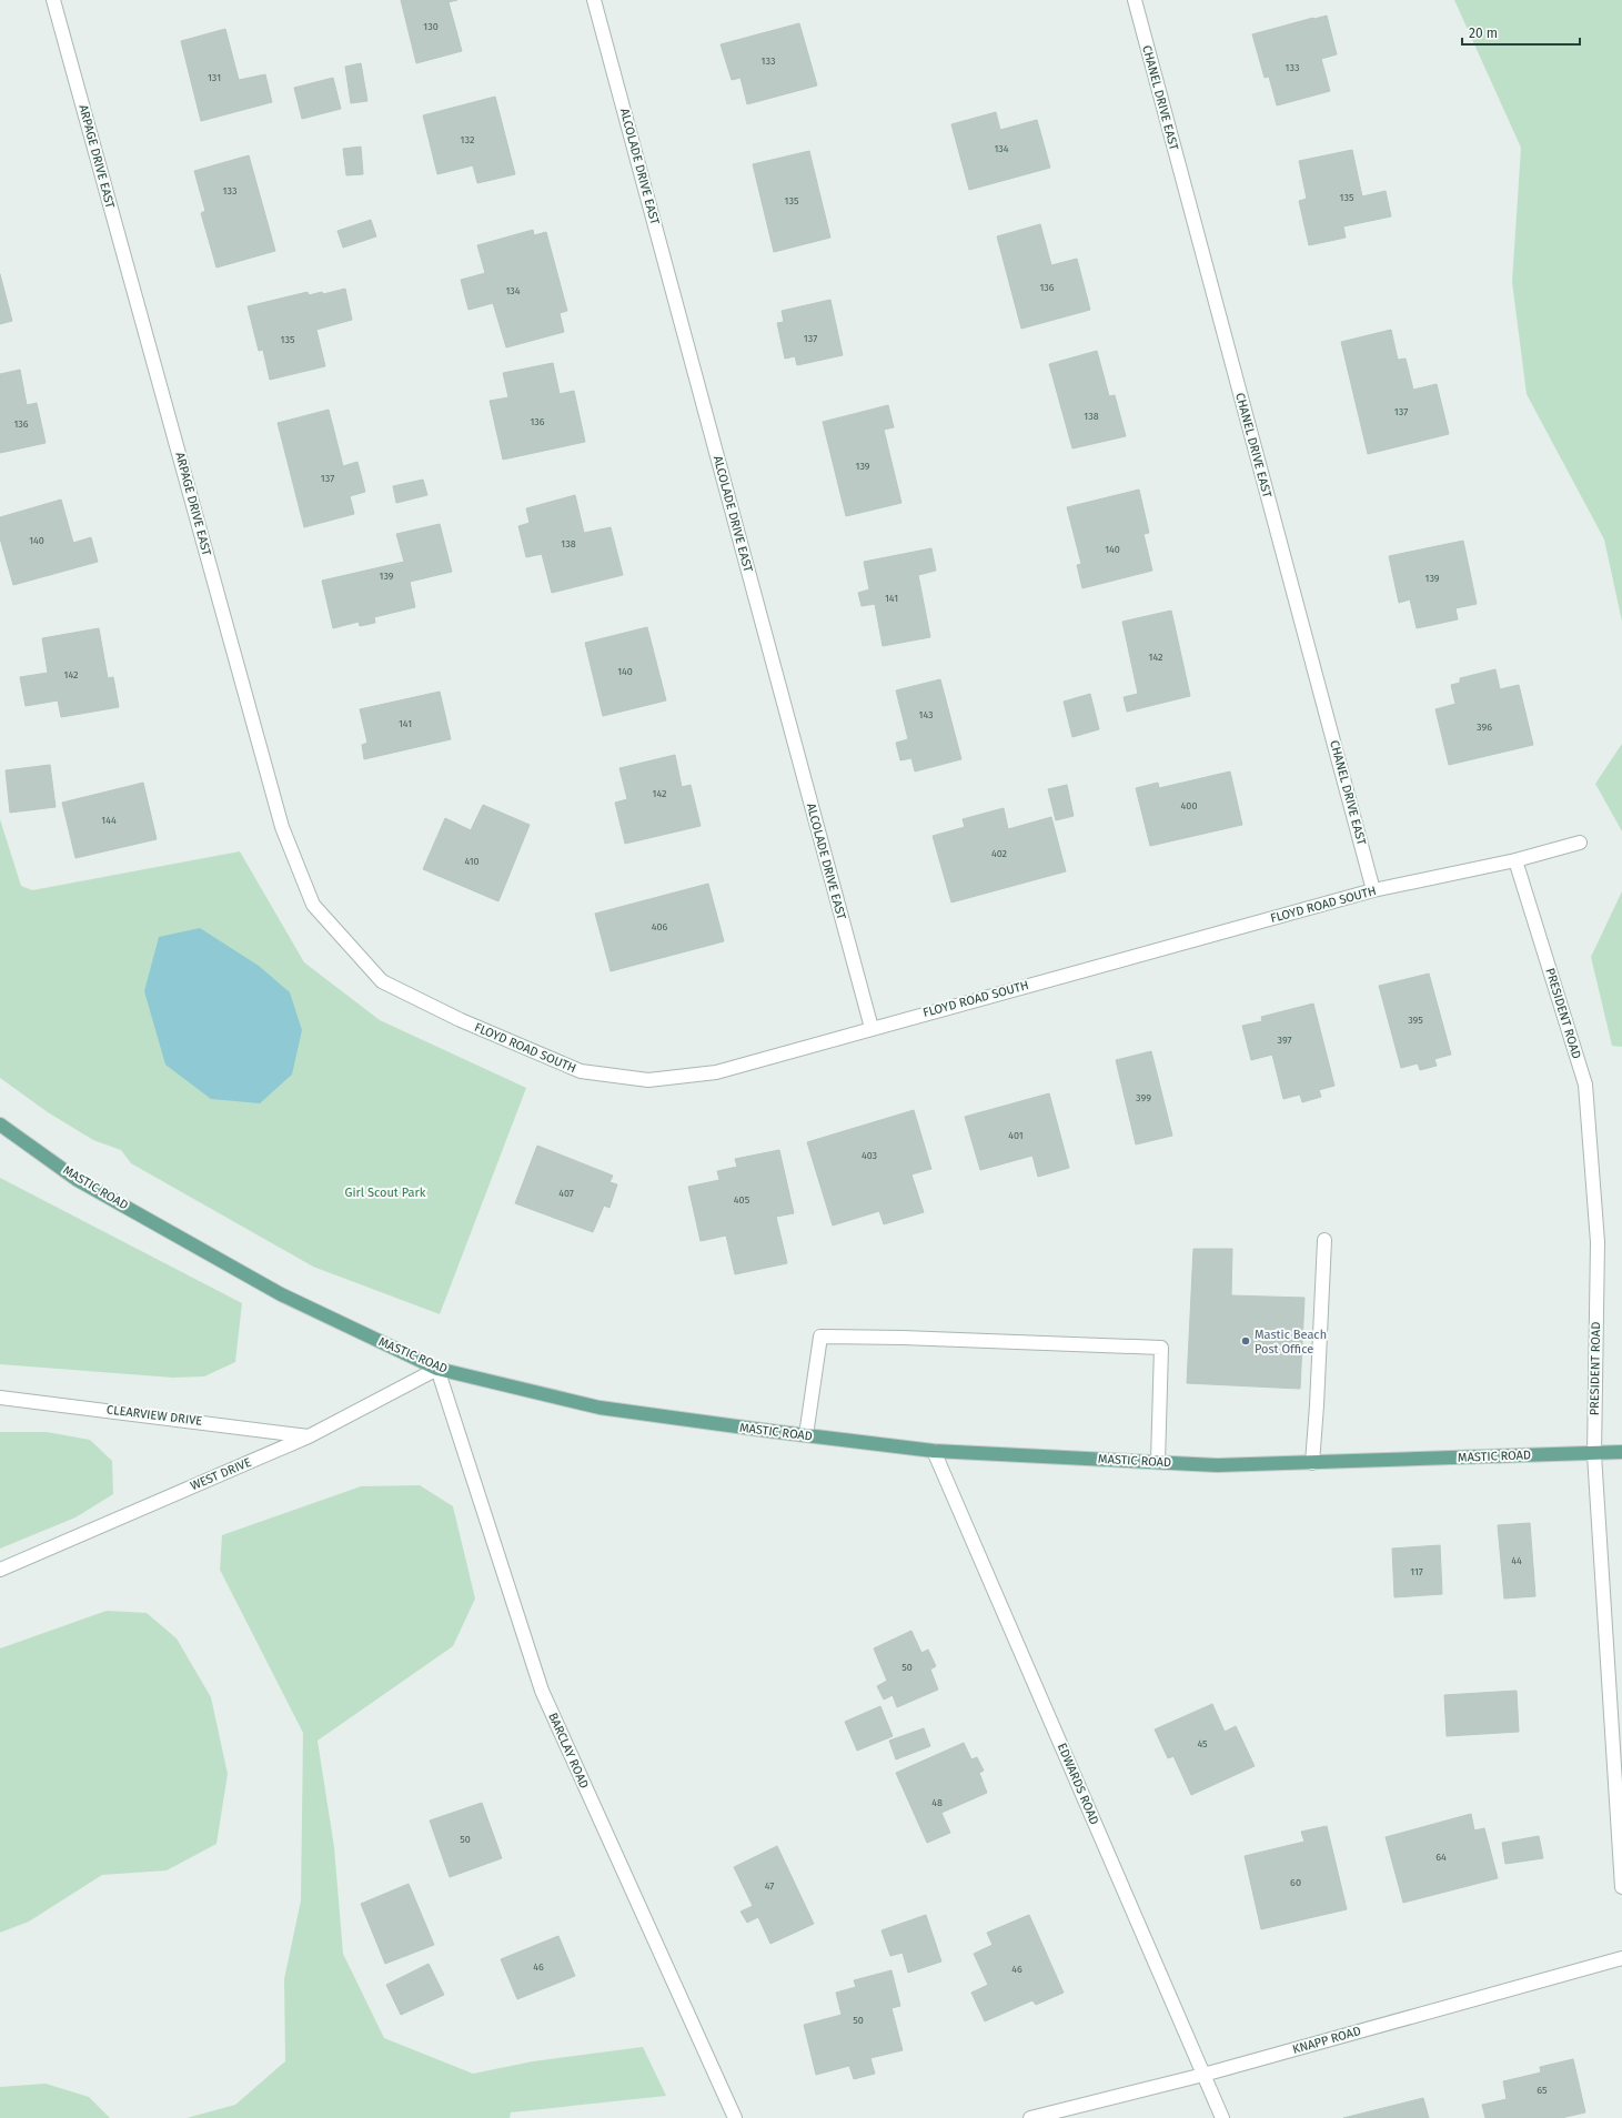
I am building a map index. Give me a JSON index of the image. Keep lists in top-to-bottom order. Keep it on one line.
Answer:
{"streets":{"main road":["MASTIC ROAD"],"street":["CHANEL DRIVE EAST","ARPAGE DRIVE EAST","ALCOLADE DRIVE EAST","FLOYD ROAD SOUTH","PRESIDENT ROAD","CLEARVIEW DRIVE","WEST DRIVE","BARCLAY ROAD","EDWARDS ROAD","KNAPP ROAD"]},"crossings":[["CHANEL DRIVE EAST","FLOYD ROAD SOUTH"],["ARPAGE DRIVE EAST","FLOYD ROAD SOUTH"],["ALCOLADE DRIVE EAST","FLOYD ROAD SOUTH"],["FLOYD ROAD SOUTH","PRESIDENT ROAD"],["PRESIDENT ROAD","MASTIC ROAD"],["MASTIC ROAD","WEST DRIVE"],["MASTIC ROAD","BARCLAY ROAD"],["MASTIC ROAD","EDWARDS ROAD"],["CLEARVIEW DRIVE","WEST DRIVE"],["WEST DRIVE","BARCLAY ROAD"],["EDWARDS ROAD","KNAPP ROAD"]],"parks":["Girl Scout Park"],"places":["Mastic Beach Post Office"],"house_numbers":["130","133","133","131","132","134","133","135","135","136","134","137","135","137","138","136","136","139","137","140","138","140","139","139","141","142","140","142","143","141","396","142","400","144","402","410","406","395","397","399","401","403","407","405","44","117","50","45","48","50","64","60","47","46","46","50","65"],"scale_bar":"20 m"}
